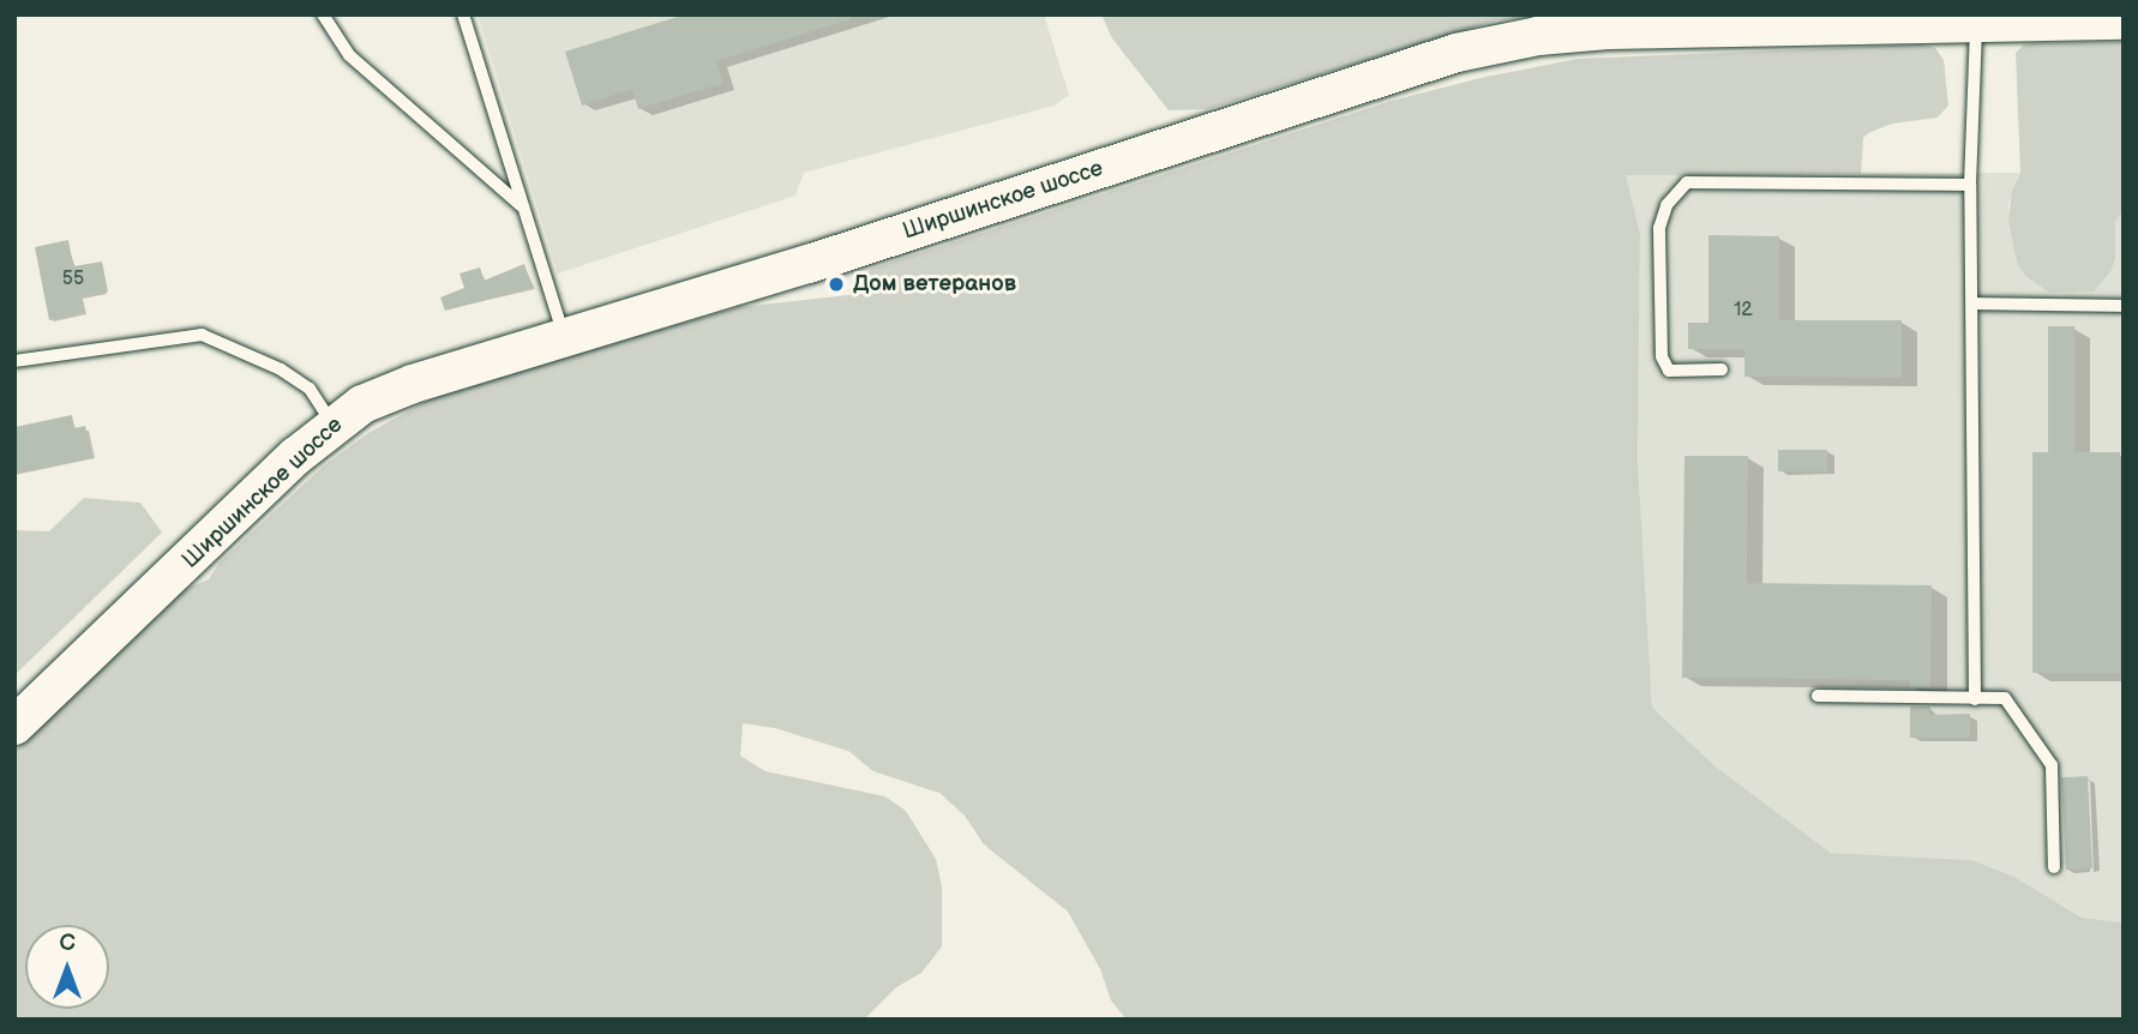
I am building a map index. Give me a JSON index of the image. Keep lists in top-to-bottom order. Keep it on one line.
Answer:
{"streets":{"main road":["Ширшинское шоссе"]},"places":["Дом ветеранов"],"house_numbers":["55","12"],"north":"top"}
